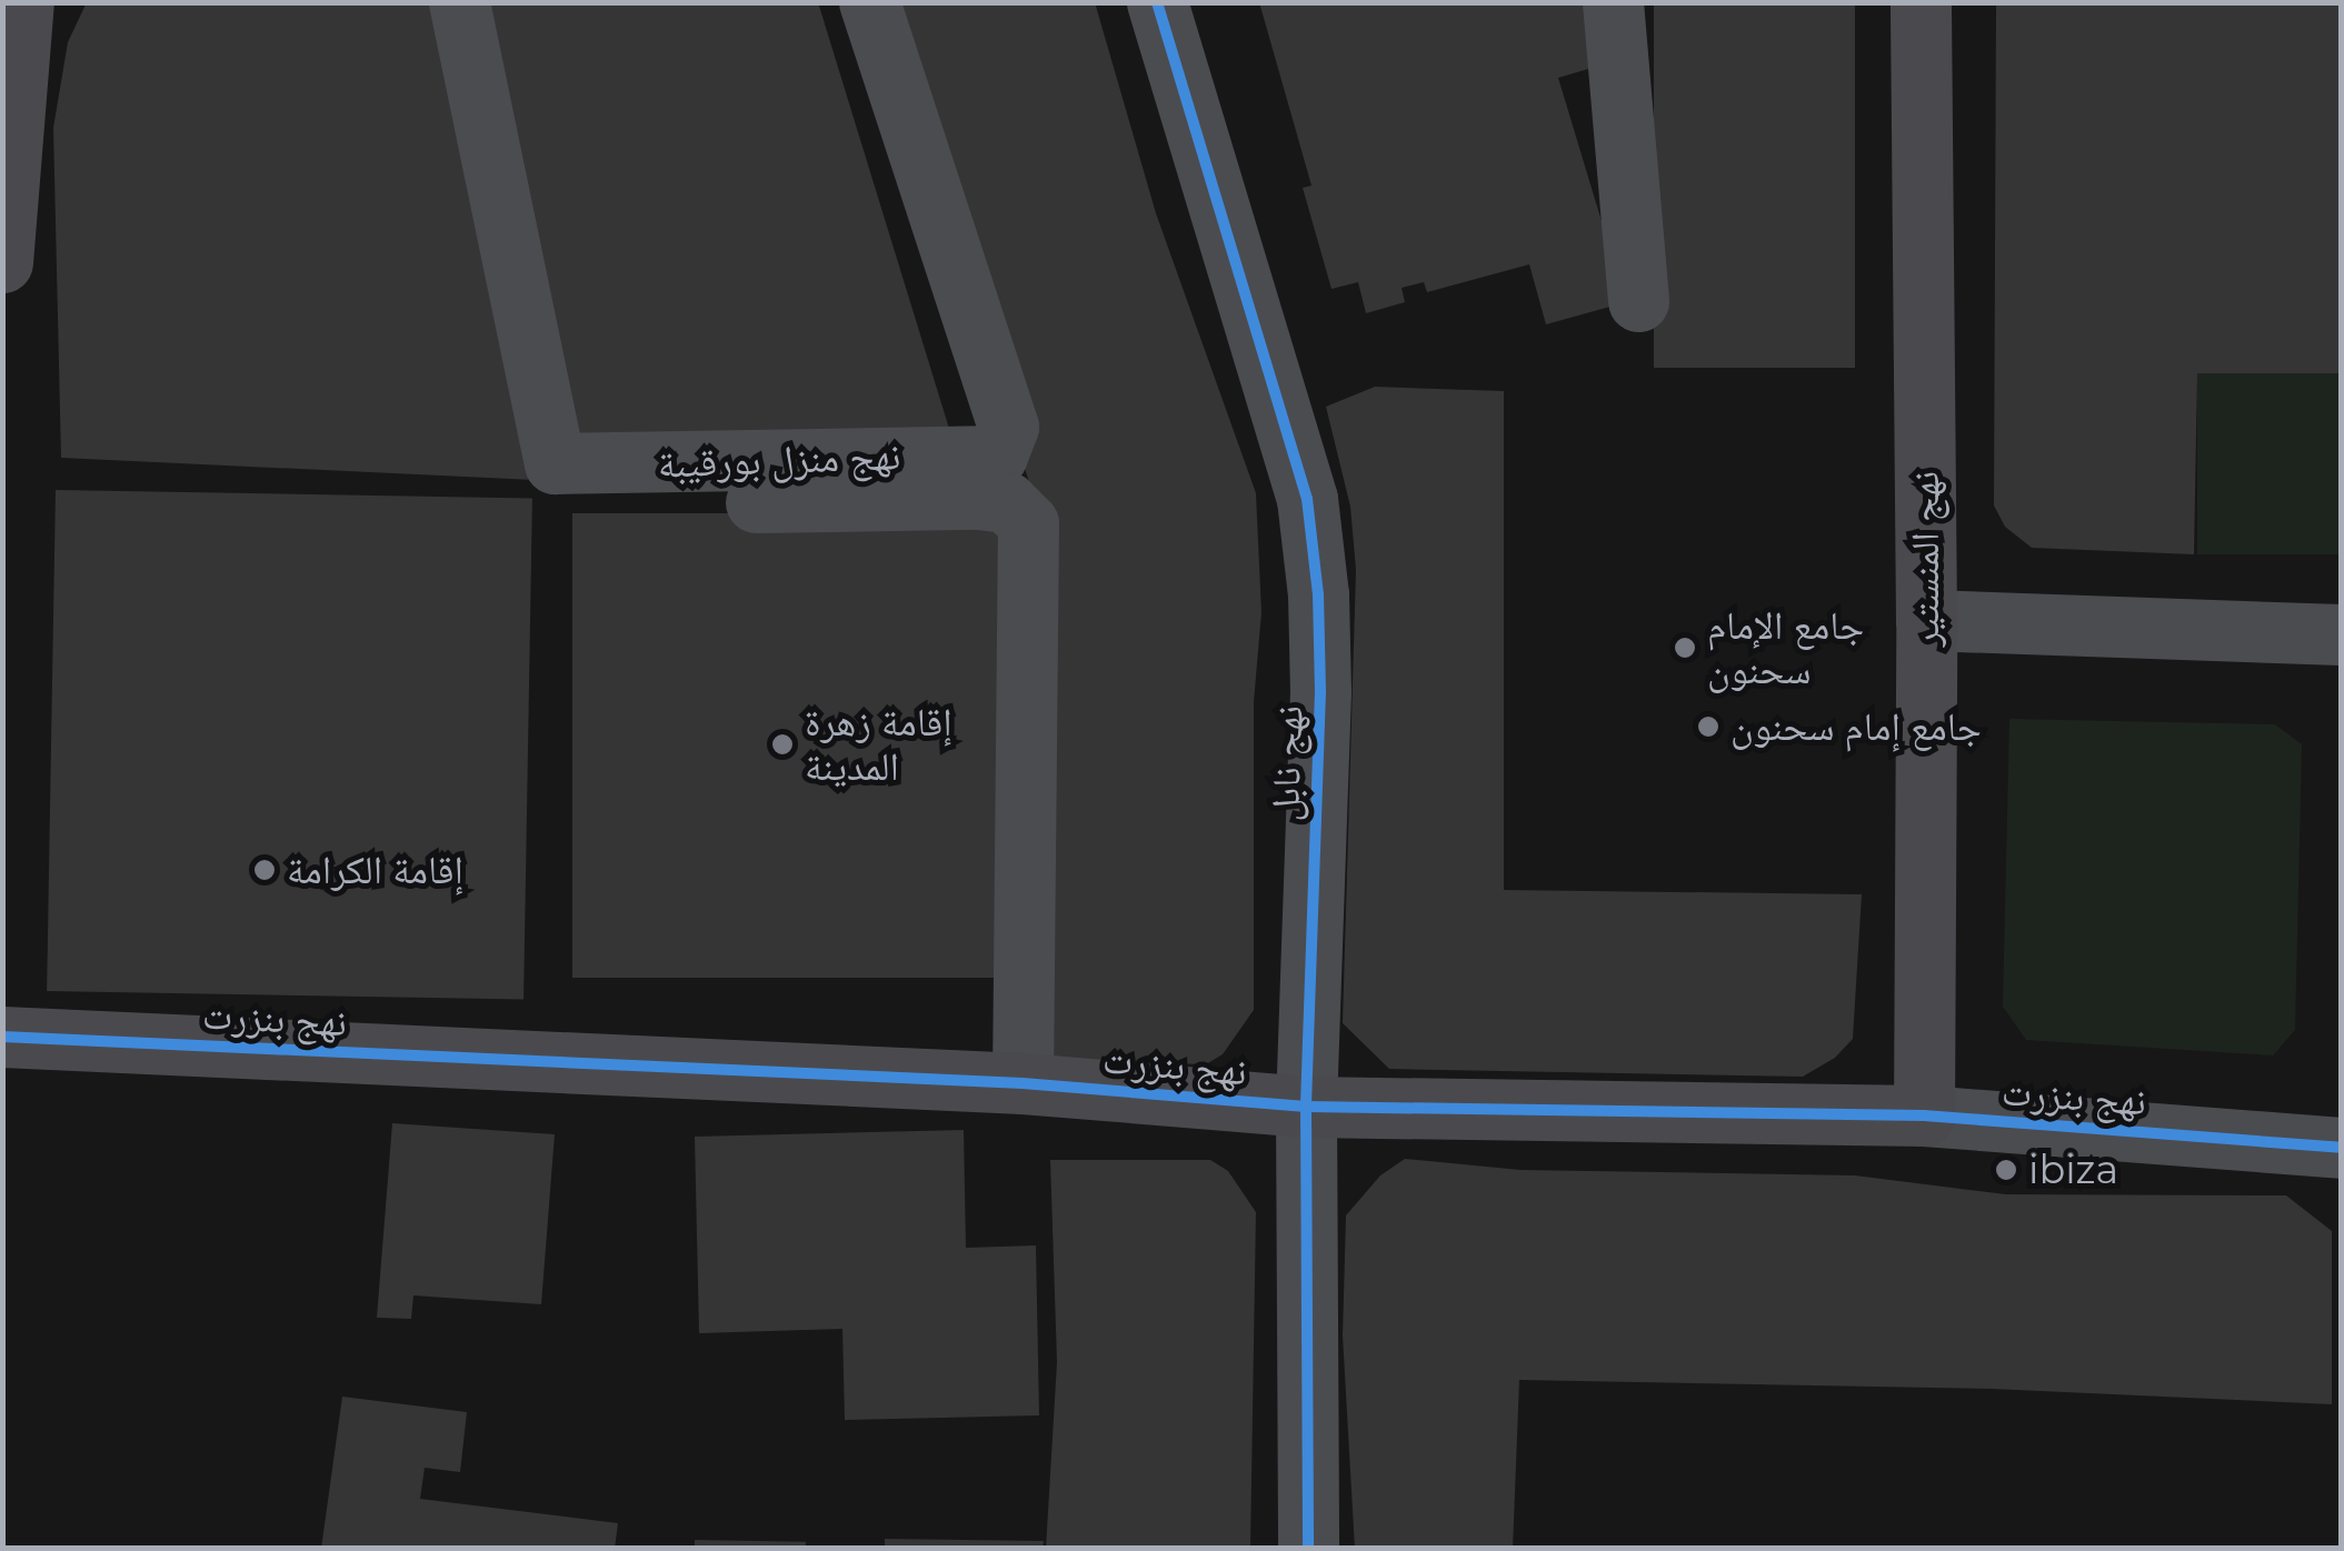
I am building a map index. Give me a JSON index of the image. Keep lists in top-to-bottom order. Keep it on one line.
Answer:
{"streets":{"street":["نهج منزل بورقيبة","نهج المنستير","نهج نابل","نهج بنزرت"]},"crossings":[["نهج المنستير","نهج بنزرت"],["نهج نابل","نهج بنزرت"]],"places":["جامع الإمام سحنون","جامع إمام سحنون","إقامة زهرة المدينة","إقامة الكرامة","ibiza"]}
